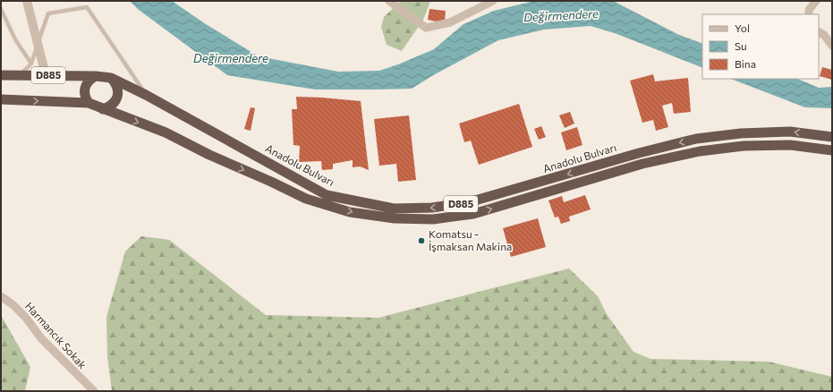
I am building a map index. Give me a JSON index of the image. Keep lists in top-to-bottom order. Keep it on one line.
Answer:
{"streets":{"highway":["D885","Anadolu Bulvarı"],"street":["Harmancık Sokak"]},"crossings":[["D885","Anadolu Bulvarı"]],"water":["Değirmendere"],"places":["Komatsu - İşmaksan Makina"],"legend":["Yol","Su","Bina"]}
